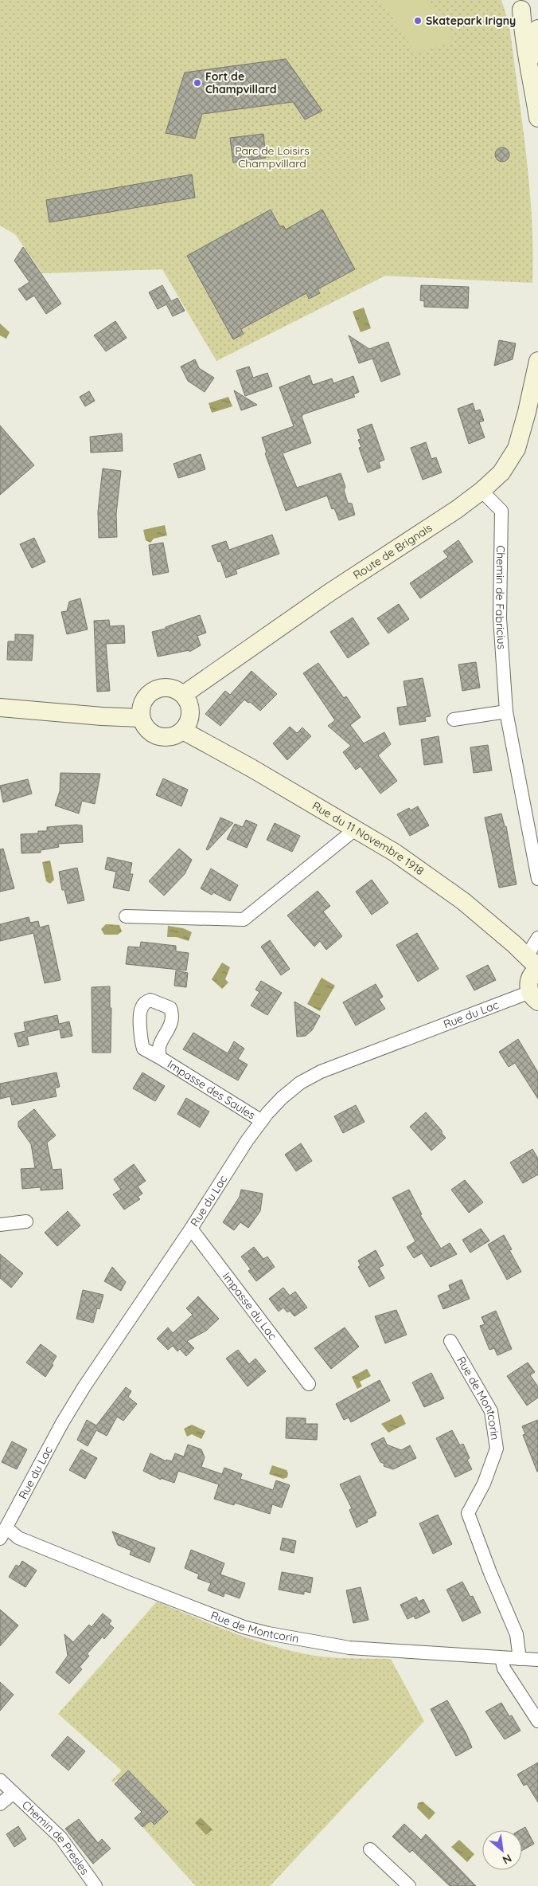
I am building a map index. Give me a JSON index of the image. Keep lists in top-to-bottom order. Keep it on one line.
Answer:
{"streets":{"street":["Route de Brignais","Chemin de Fabricius","Rue du 11 Novembre 1918","Rue du Lac","Impasse des Saules","Impasse du Lac","Rue de Montcorin","Chemin de Presles"]},"crossings":[["Route de Brignais","Chemin de Fabricius"],["Route de Brignais","Rue du 11 Novembre 1918"],["Rue du Lac","Impasse des Saules"],["Rue du Lac","Impasse du Lac"],["Rue du Lac","Rue de Montcorin"]],"parks":["Parc de Loisirs Champvillard"],"places":["Skatepark Irigny","Fort de Champvillard"],"north":"bottom right"}
